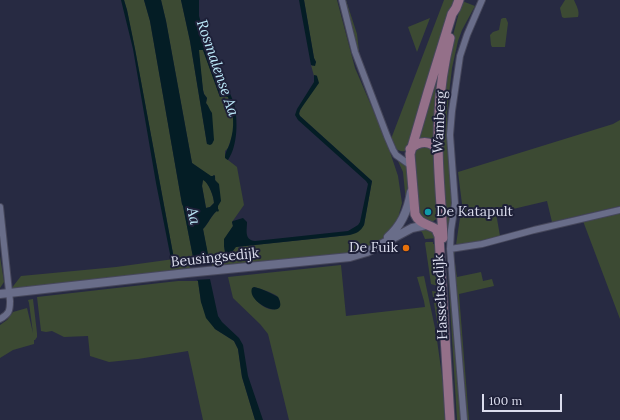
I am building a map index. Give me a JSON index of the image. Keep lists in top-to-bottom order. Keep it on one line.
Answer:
{"streets":{"main road":["Wamberg","Hasseltsedijk"],"street":["Beusingsedijk"]},"crossings":[["Wamberg","Beusingsedijk"],["Wamberg","Hasseltsedijk"]],"water":["Rosmalense Aa","Aa"],"places":["De Katapult","De Fuik"],"scale_bar":"100 m"}
